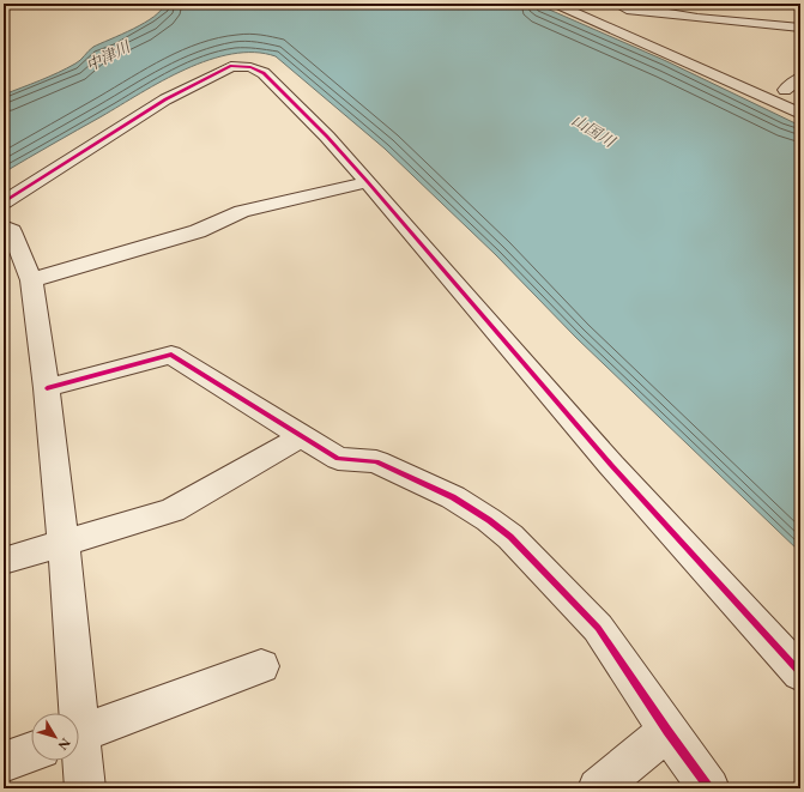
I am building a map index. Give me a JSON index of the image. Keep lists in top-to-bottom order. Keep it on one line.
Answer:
{"water":["中津川","山国川"],"north":"bottom right"}
